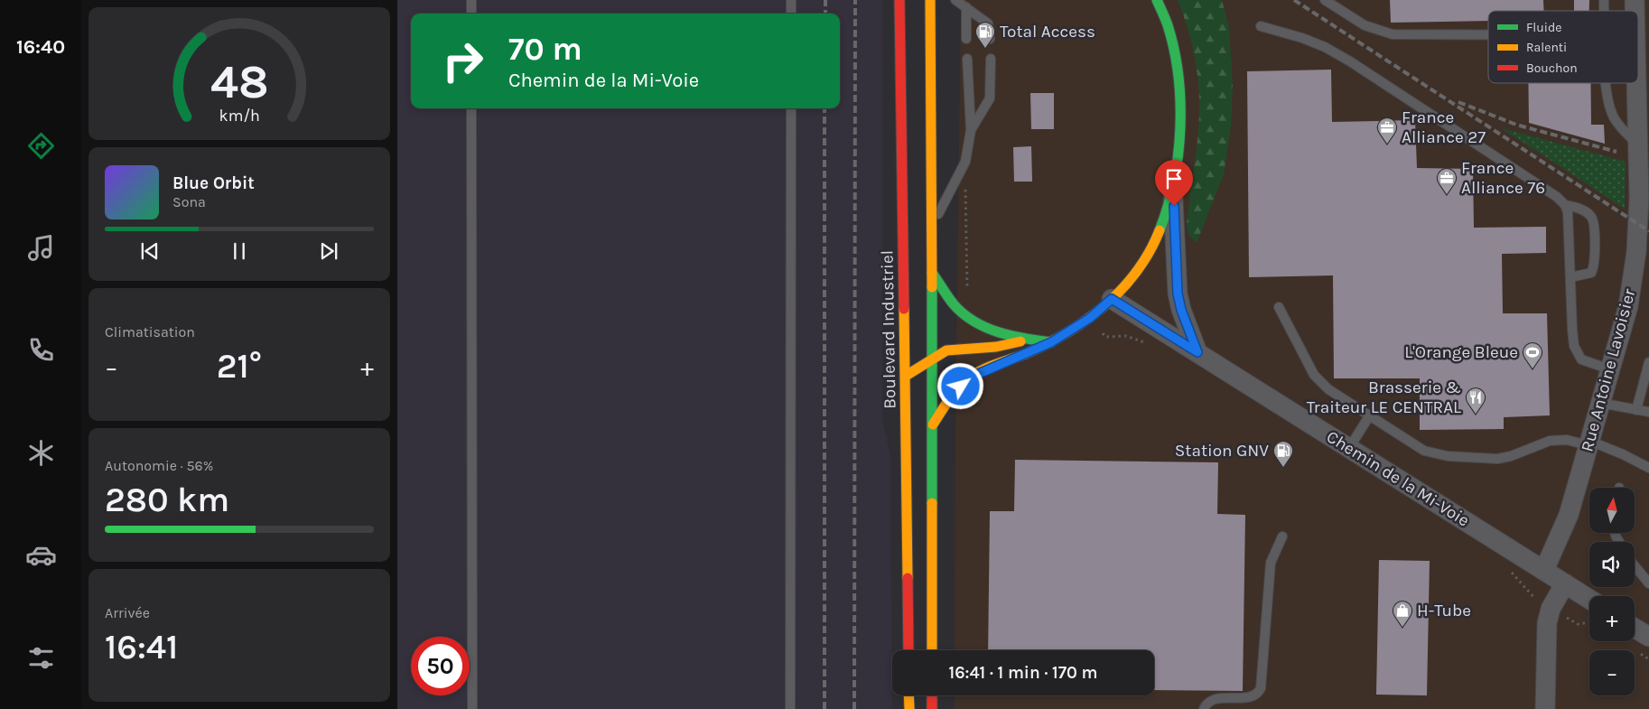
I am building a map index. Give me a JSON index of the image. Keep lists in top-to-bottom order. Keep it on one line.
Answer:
{"streets":{"main road":["Boulevard Industriel"],"street":["Rue Antoine Lavoisier","Chemin de la Mi-Voie"]},"crossings":[["Rue Antoine Lavoisier","Chemin de la Mi-Voie"]],"places":{"fuel station":["Total Access","Station GNV"],"office":["France Alliance 27","France Alliance 76"],"sports":["L'Orange Bleue"],"restaurant":["Brasserie & Traiteur LE CENTRAL"],"shop":["H-Tube"]},"legend":["Fluide","Ralenti","Bouchon"],"north":"top","page":{"tabs":"16:40","turn":["70 m","Chemin de la Mi-Voie"],"song":["Blue Orbit","Sona"],"tile":["Climatisation",["Autonomie · 56%","280 km"],["Arrivée","16:41"]],"heat":["−","21°","+"],"map_buttons":["+","−"],"limit":"50","trip":"16:41 · 1 min · 170 m","gauge":["48","km/h"]}}
